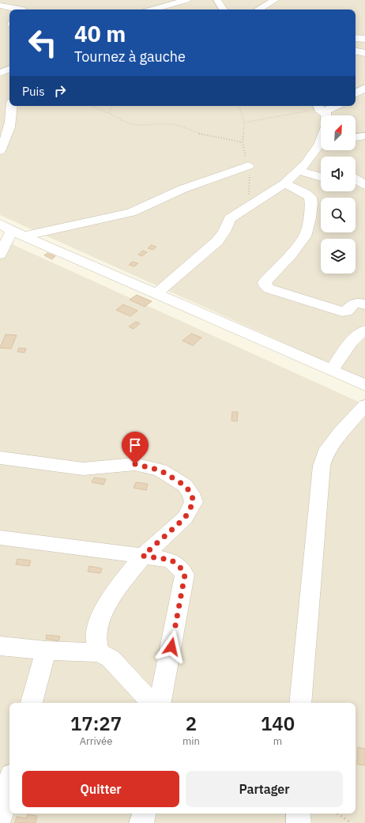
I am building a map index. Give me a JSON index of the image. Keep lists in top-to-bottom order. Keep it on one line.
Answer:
{"north":"top right","page":{"turn":["40 m","Tournez à gauche"],"then":"Puis","eta":["17:27","Arrivée","2","min","140","m"],"buttons":["Quitter","Partager"]}}
